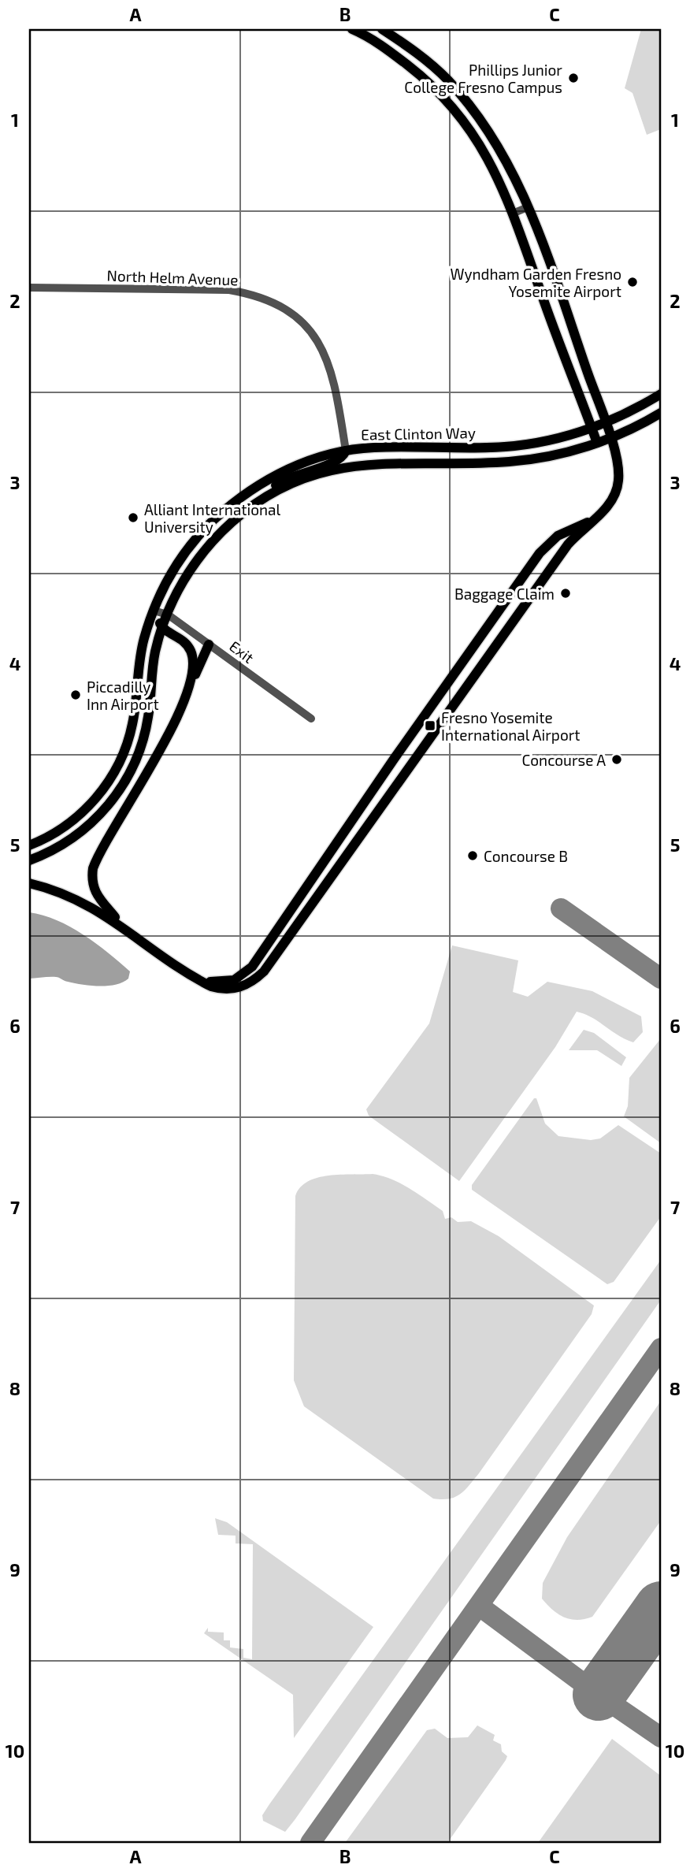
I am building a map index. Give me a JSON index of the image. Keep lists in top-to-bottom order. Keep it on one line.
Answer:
{"streets":{"main road":["East Clinton Way"],"street":["North Helm Avenue","Exit"]},"crossings":[["North Helm Avenue","East Clinton Way"],["East Clinton Way","Exit"]],"places":{"other":["Phillips Junior College Fresno Campus","Wyndham Garden Fresno Yosemite Airport","Alliant International University","Baggage Claim","Piccadilly Inn Airport","Concourse A","Concourse B"],"transit":["Fresno Yosemite International Airport"]},"grid":{"columns":["A","B","C"],"rows":["1","2","3","4","5","6","7","8","9","10"]}}
